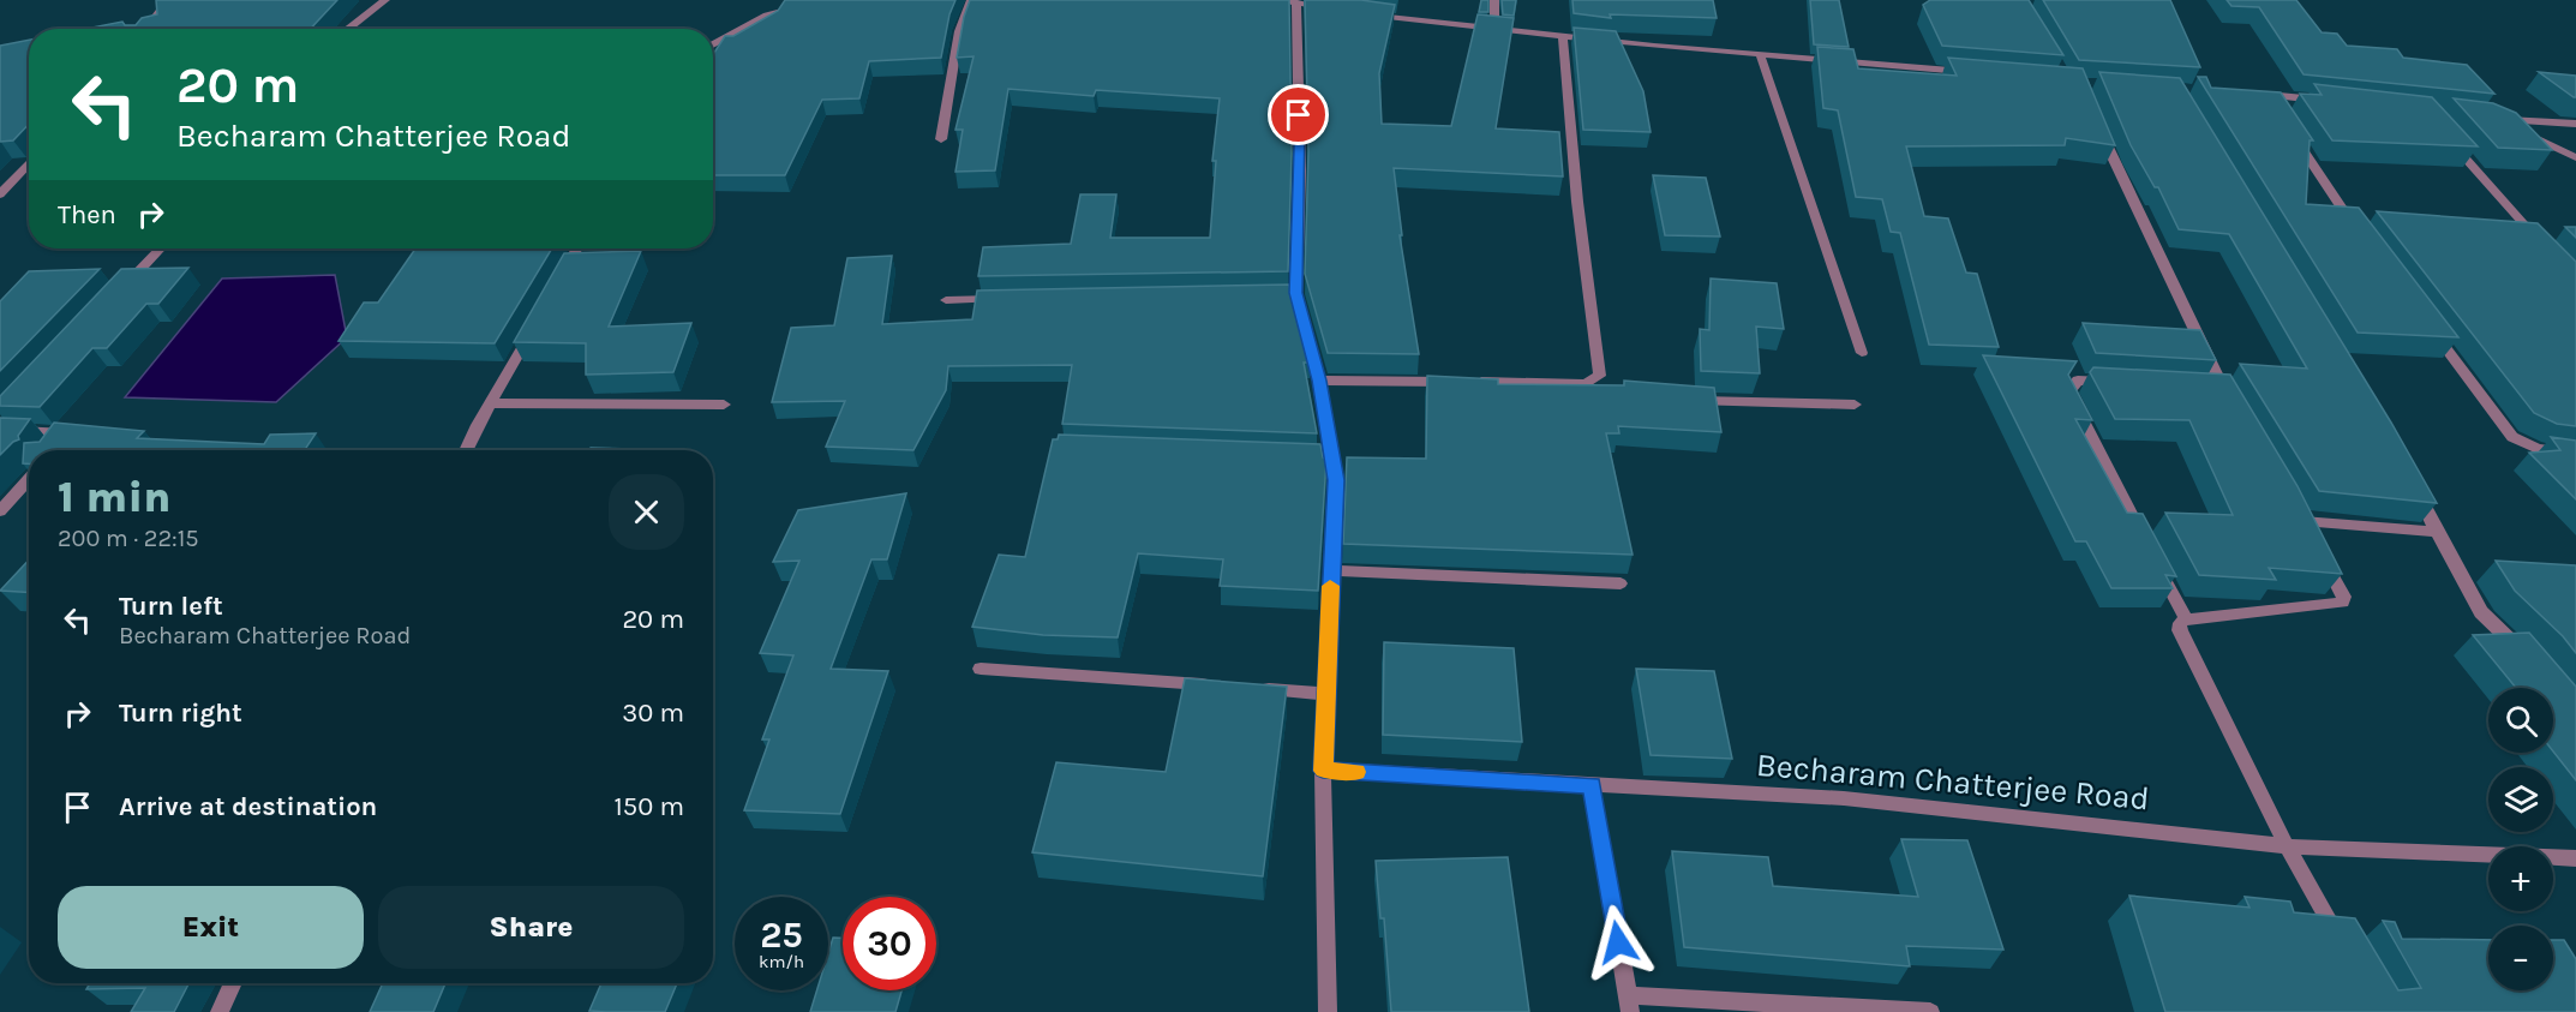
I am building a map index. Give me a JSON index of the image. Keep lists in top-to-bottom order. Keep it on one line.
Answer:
{"streets":{"street":["Becharam Chatterjee Road"]},"page":{"turn":["20 m","Becharam Chatterjee Road"],"then":"Then","heading":["1 min","200 m · 22:15"],"list":[{"name":"Turn left","note":"Becharam Chatterjee Road","value":"20 m"},{"name":"Turn right","value":"30 m"},{"name":"Arrive at destination","value":"150 m"}],"map_buttons":["+","−"],"buttons":["Exit","Share"],"speed":"25 km/h","limit":"30"}}
